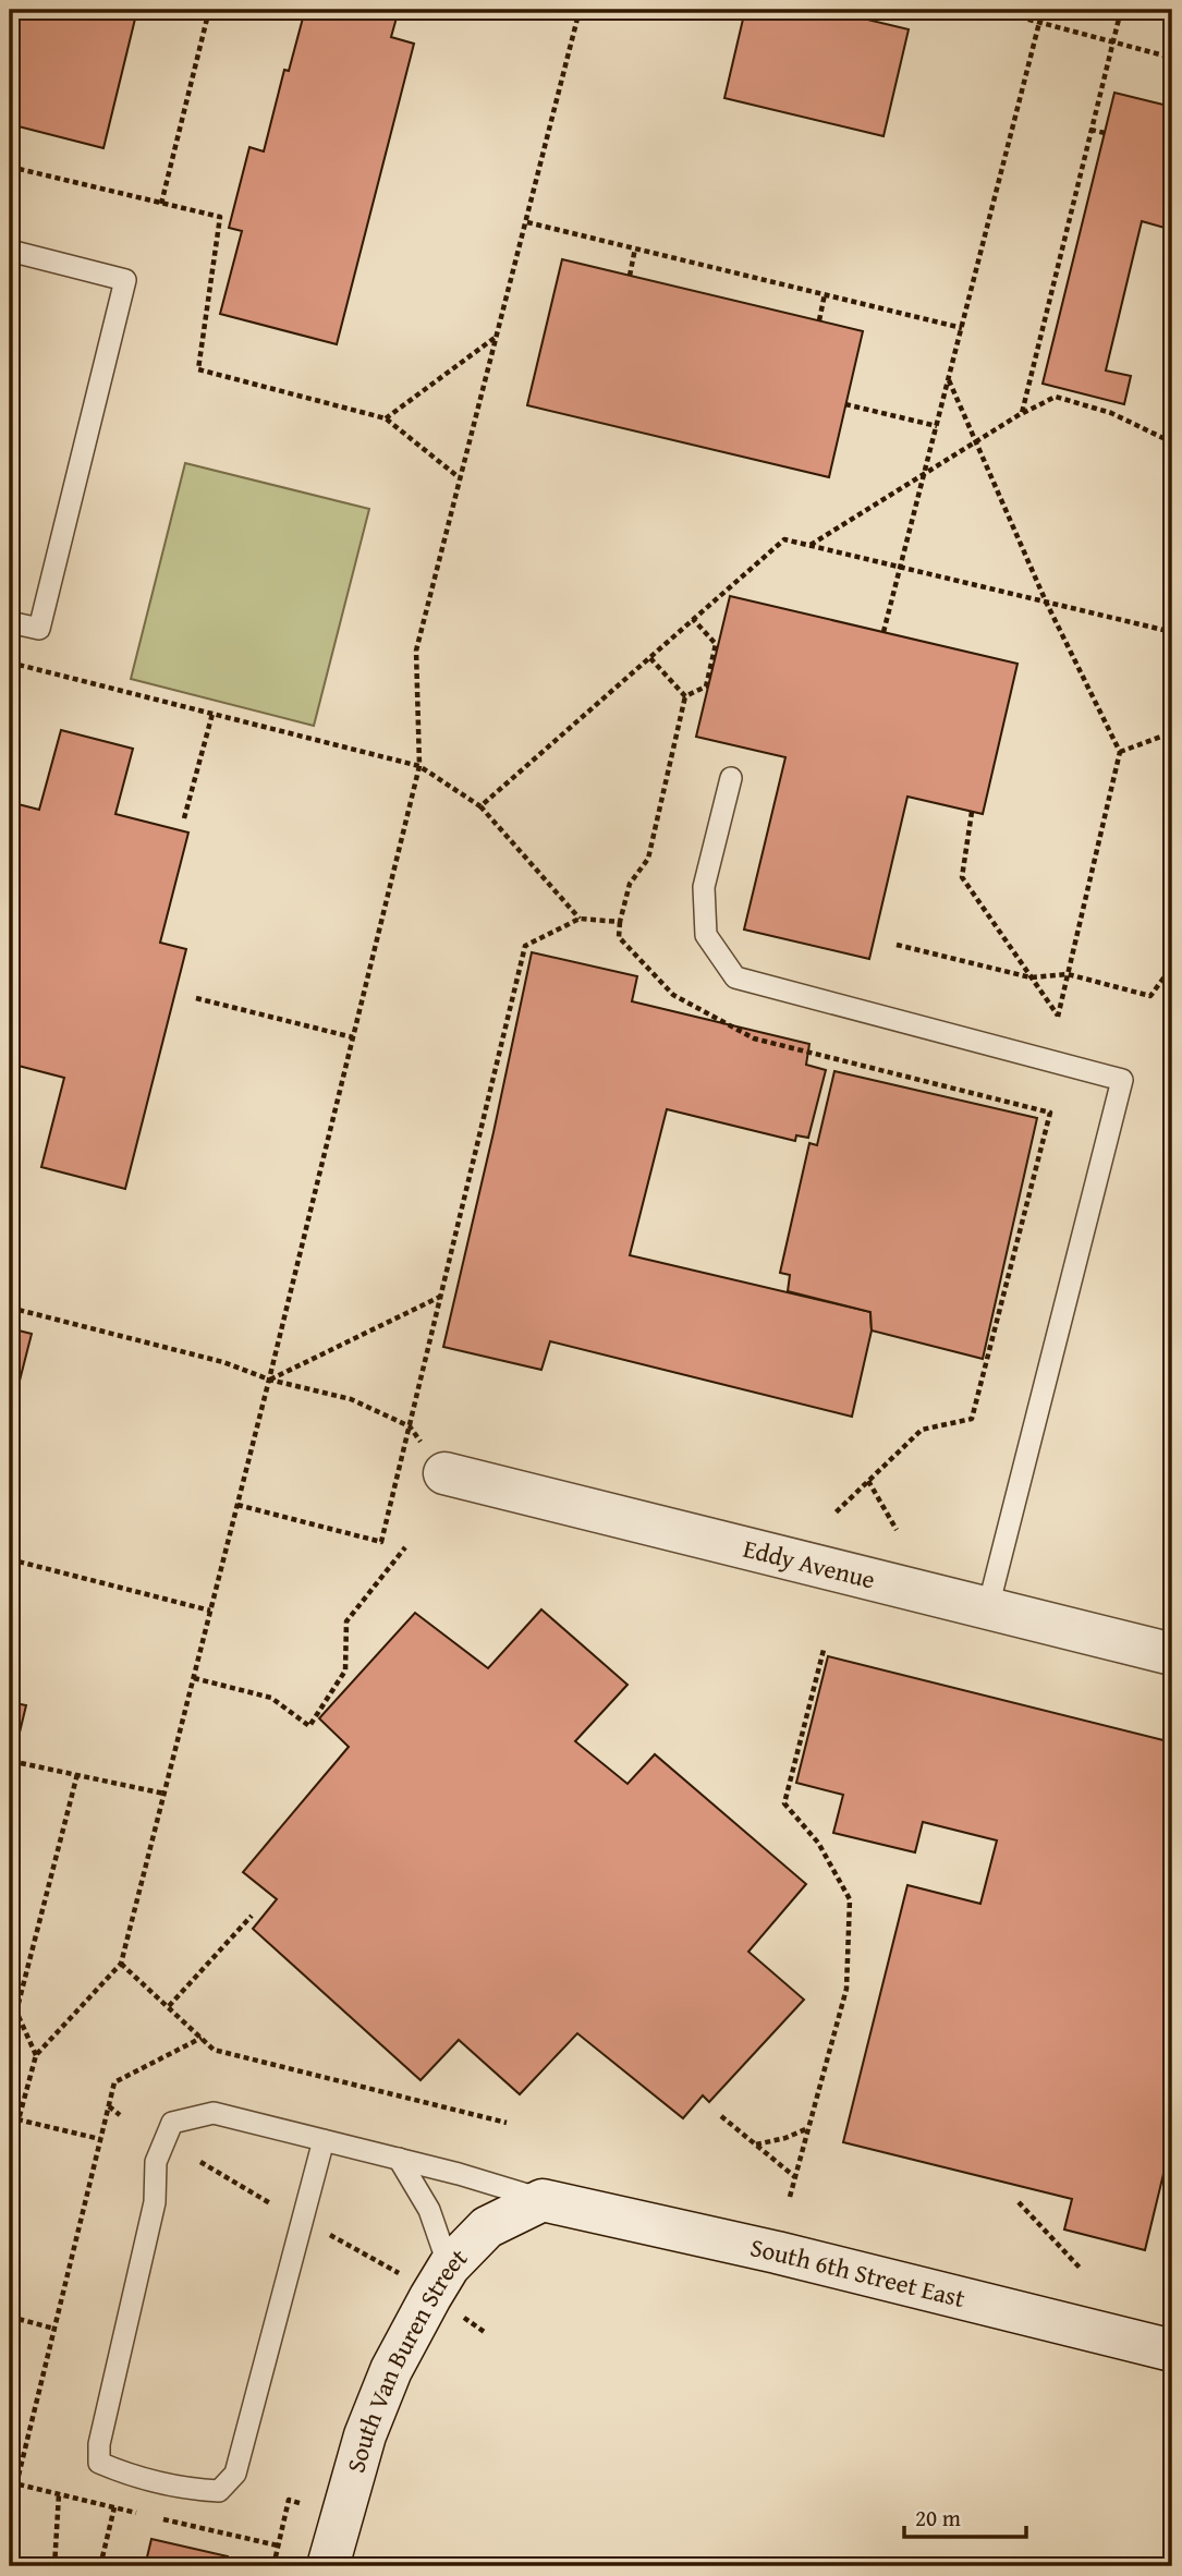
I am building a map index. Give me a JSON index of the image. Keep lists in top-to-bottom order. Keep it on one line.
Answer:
{"streets":{"street":["Eddy Avenue","South 6th Street East","South Van Buren Street"]},"crossings":[["South 6th Street East","South Van Buren Street"]],"scale_bar":"20 m"}
